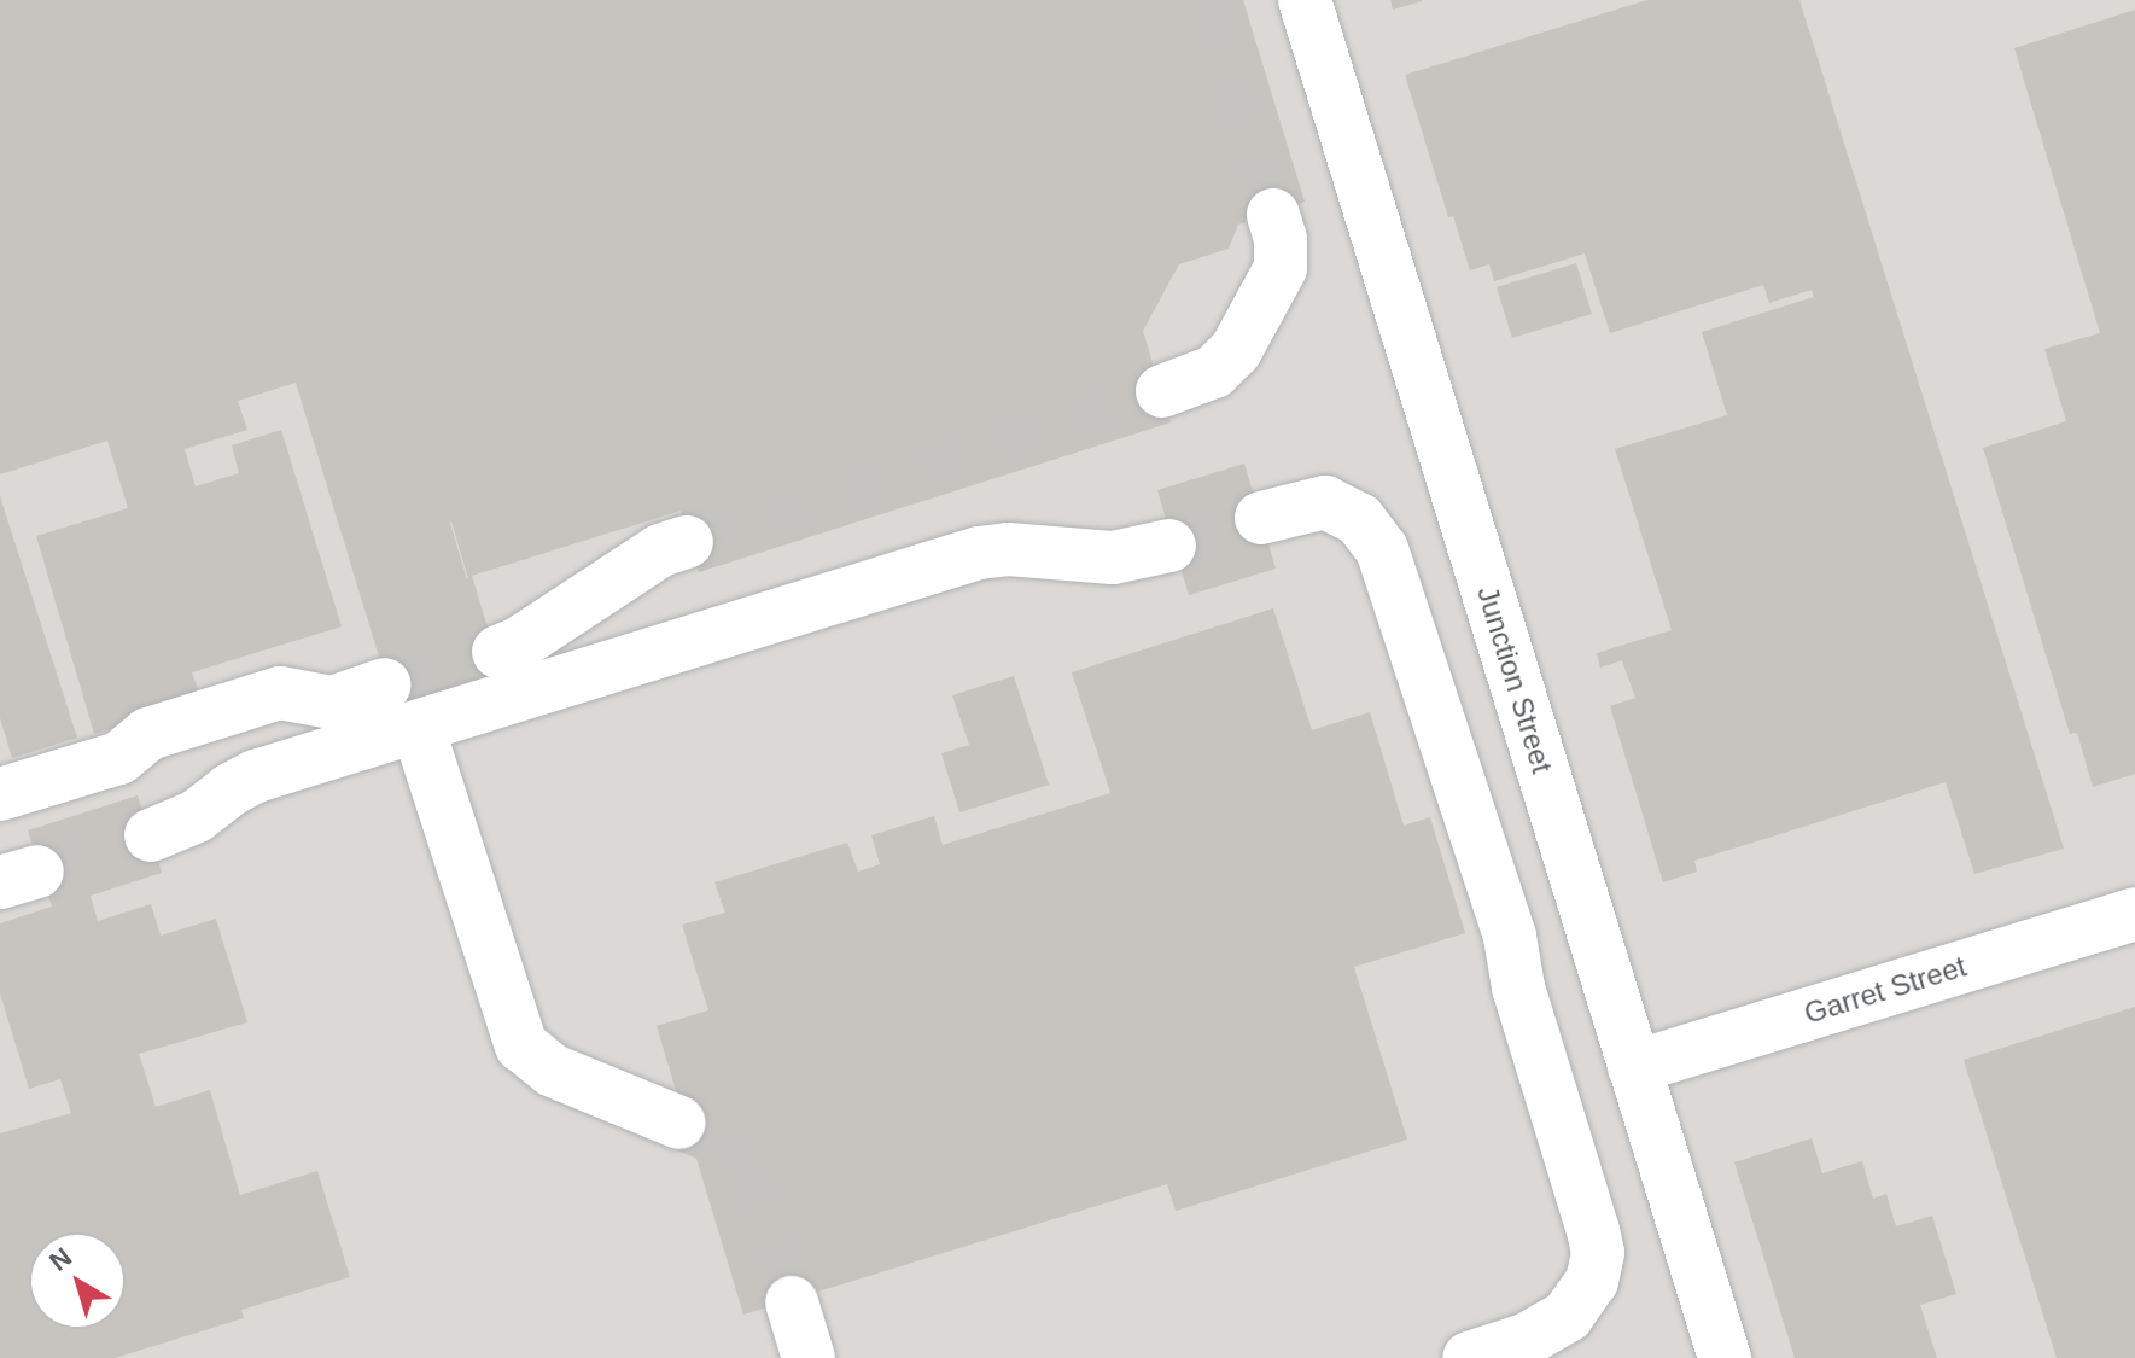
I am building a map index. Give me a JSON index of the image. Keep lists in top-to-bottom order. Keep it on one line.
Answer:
{"streets":{"street":["Junction Street","Garret Street"]},"crossings":[["Junction Street","Garret Street"]],"north":"top left"}
